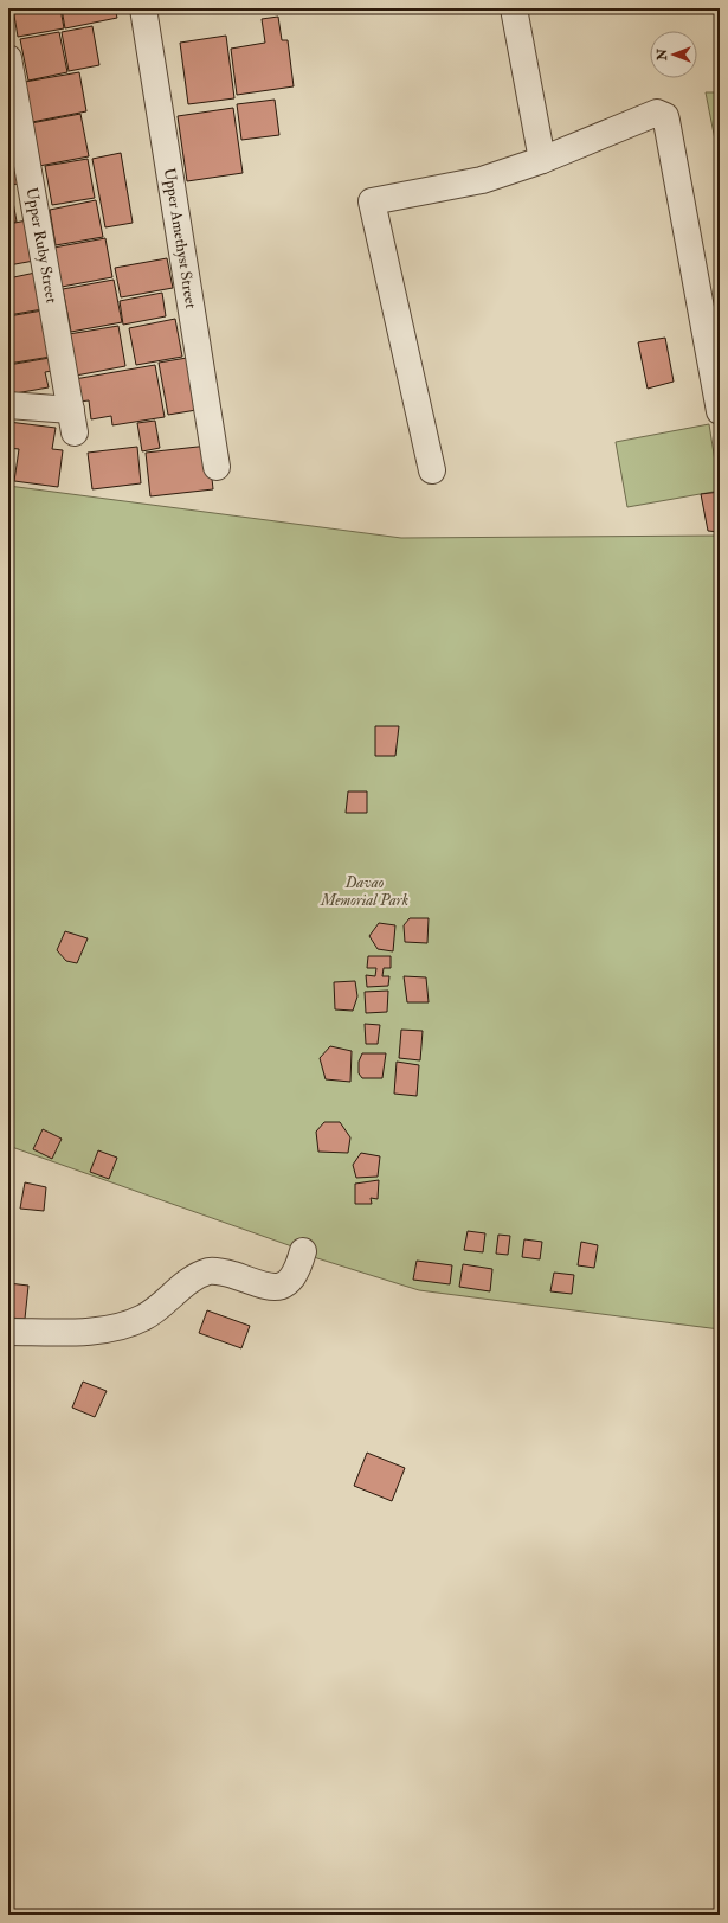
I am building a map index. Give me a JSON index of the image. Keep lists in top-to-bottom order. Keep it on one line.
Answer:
{"streets":{"street":["Upper Amethyst Street","Upper Ruby Street"]},"parks":["Davao Memorial Park"],"north":"left"}
